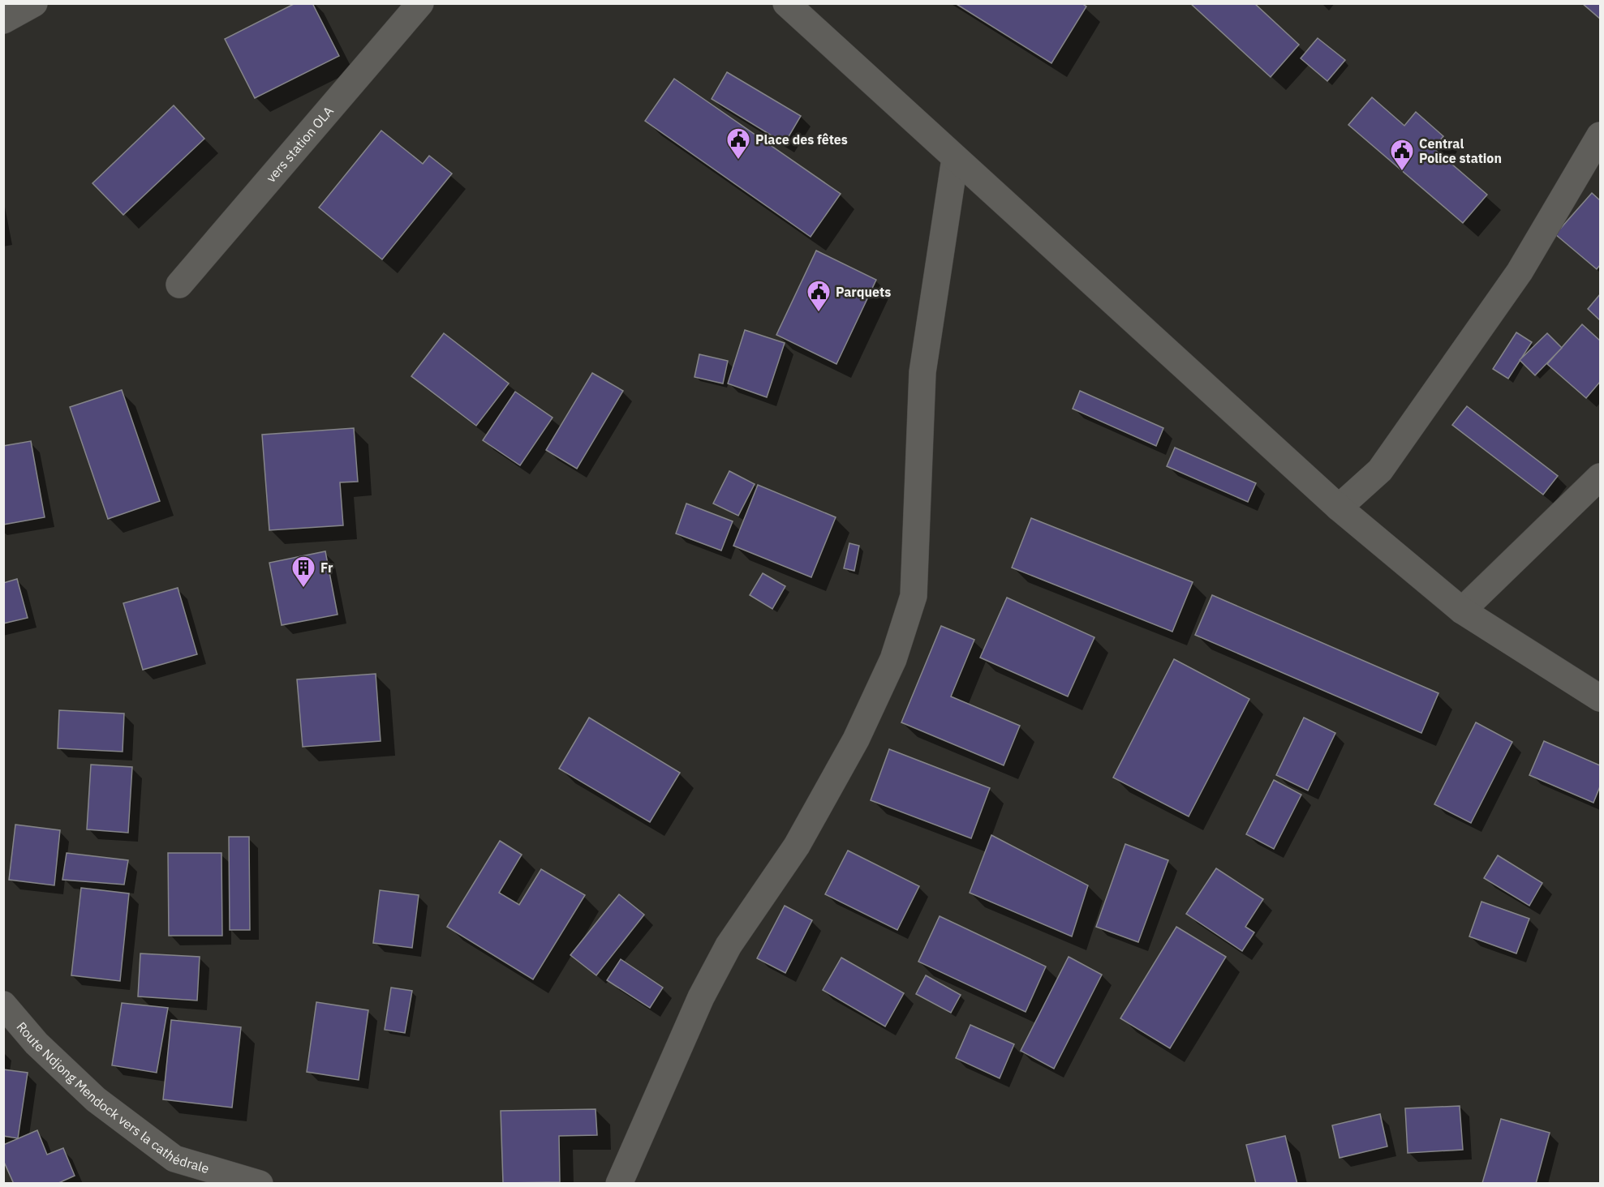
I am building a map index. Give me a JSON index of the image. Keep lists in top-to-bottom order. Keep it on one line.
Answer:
{"streets":{"street":["vers station OLA","Route Ndjong Mendock vers la cathédrale"]},"places":{"public building":["Place des fêtes","Central Police station","Parquets"],"building":["Fr"]}}
